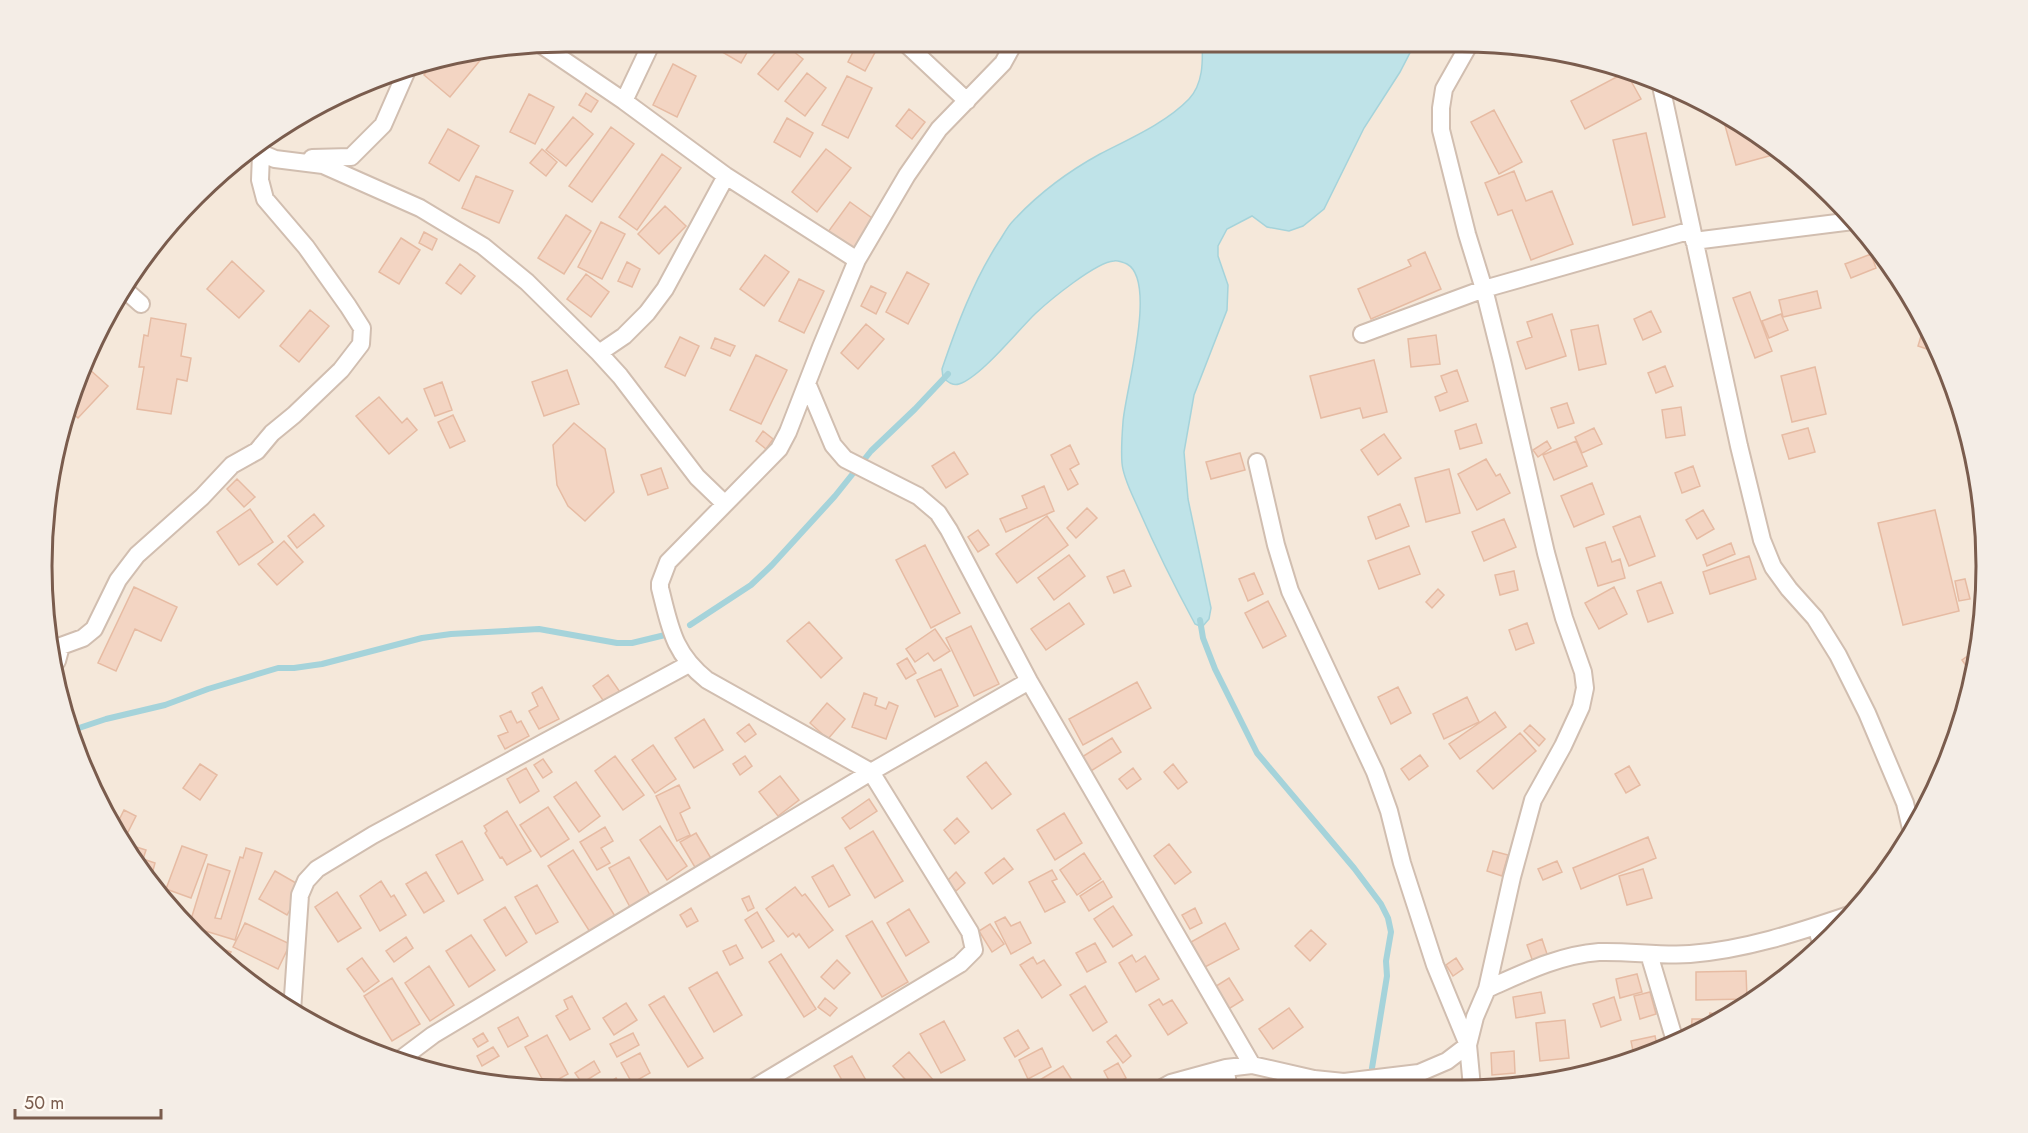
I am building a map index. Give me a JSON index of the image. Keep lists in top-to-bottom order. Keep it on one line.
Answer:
{"scale_bar":"50 m"}
